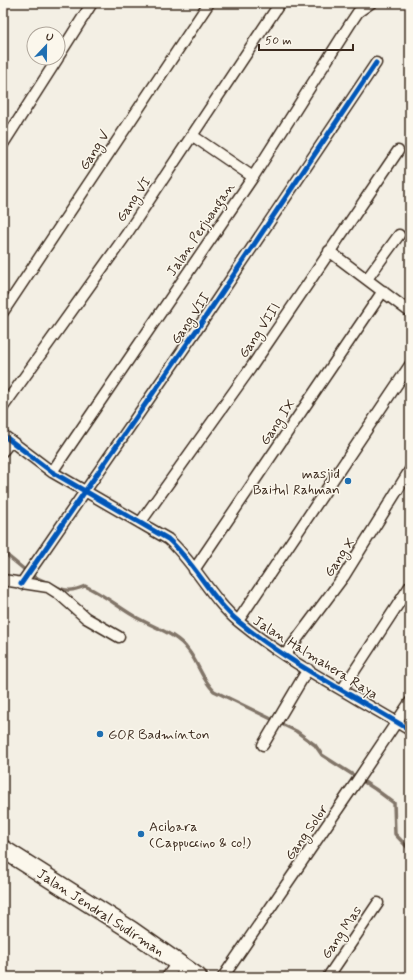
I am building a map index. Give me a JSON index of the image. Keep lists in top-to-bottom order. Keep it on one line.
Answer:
{"streets":{"highway":["Jalan Jendral Sudirman"],"street":["Gang V","Gang VI","Jalan Perjuangan","Gang VII","Gang VIII","Gang IX","Gang X","Jalan Halmahera Raya","Gang Solor","Gang Mas"]},"crossings":[["Jalan Perjuangan","Jalan Halmahera Raya"],["Gang VII","Jalan Halmahera Raya"],["Gang VIII","Jalan Halmahera Raya"],["Gang IX","Jalan Halmahera Raya"],["Gang X","Jalan Halmahera Raya"],["Jalan Halmahera Raya","Gang Solor"]],"places":["masjid Baitul Rahman","GOR Badminton","Acibara (Cappuccino & co!)"],"scale_bar":"50 m","north":"top"}
